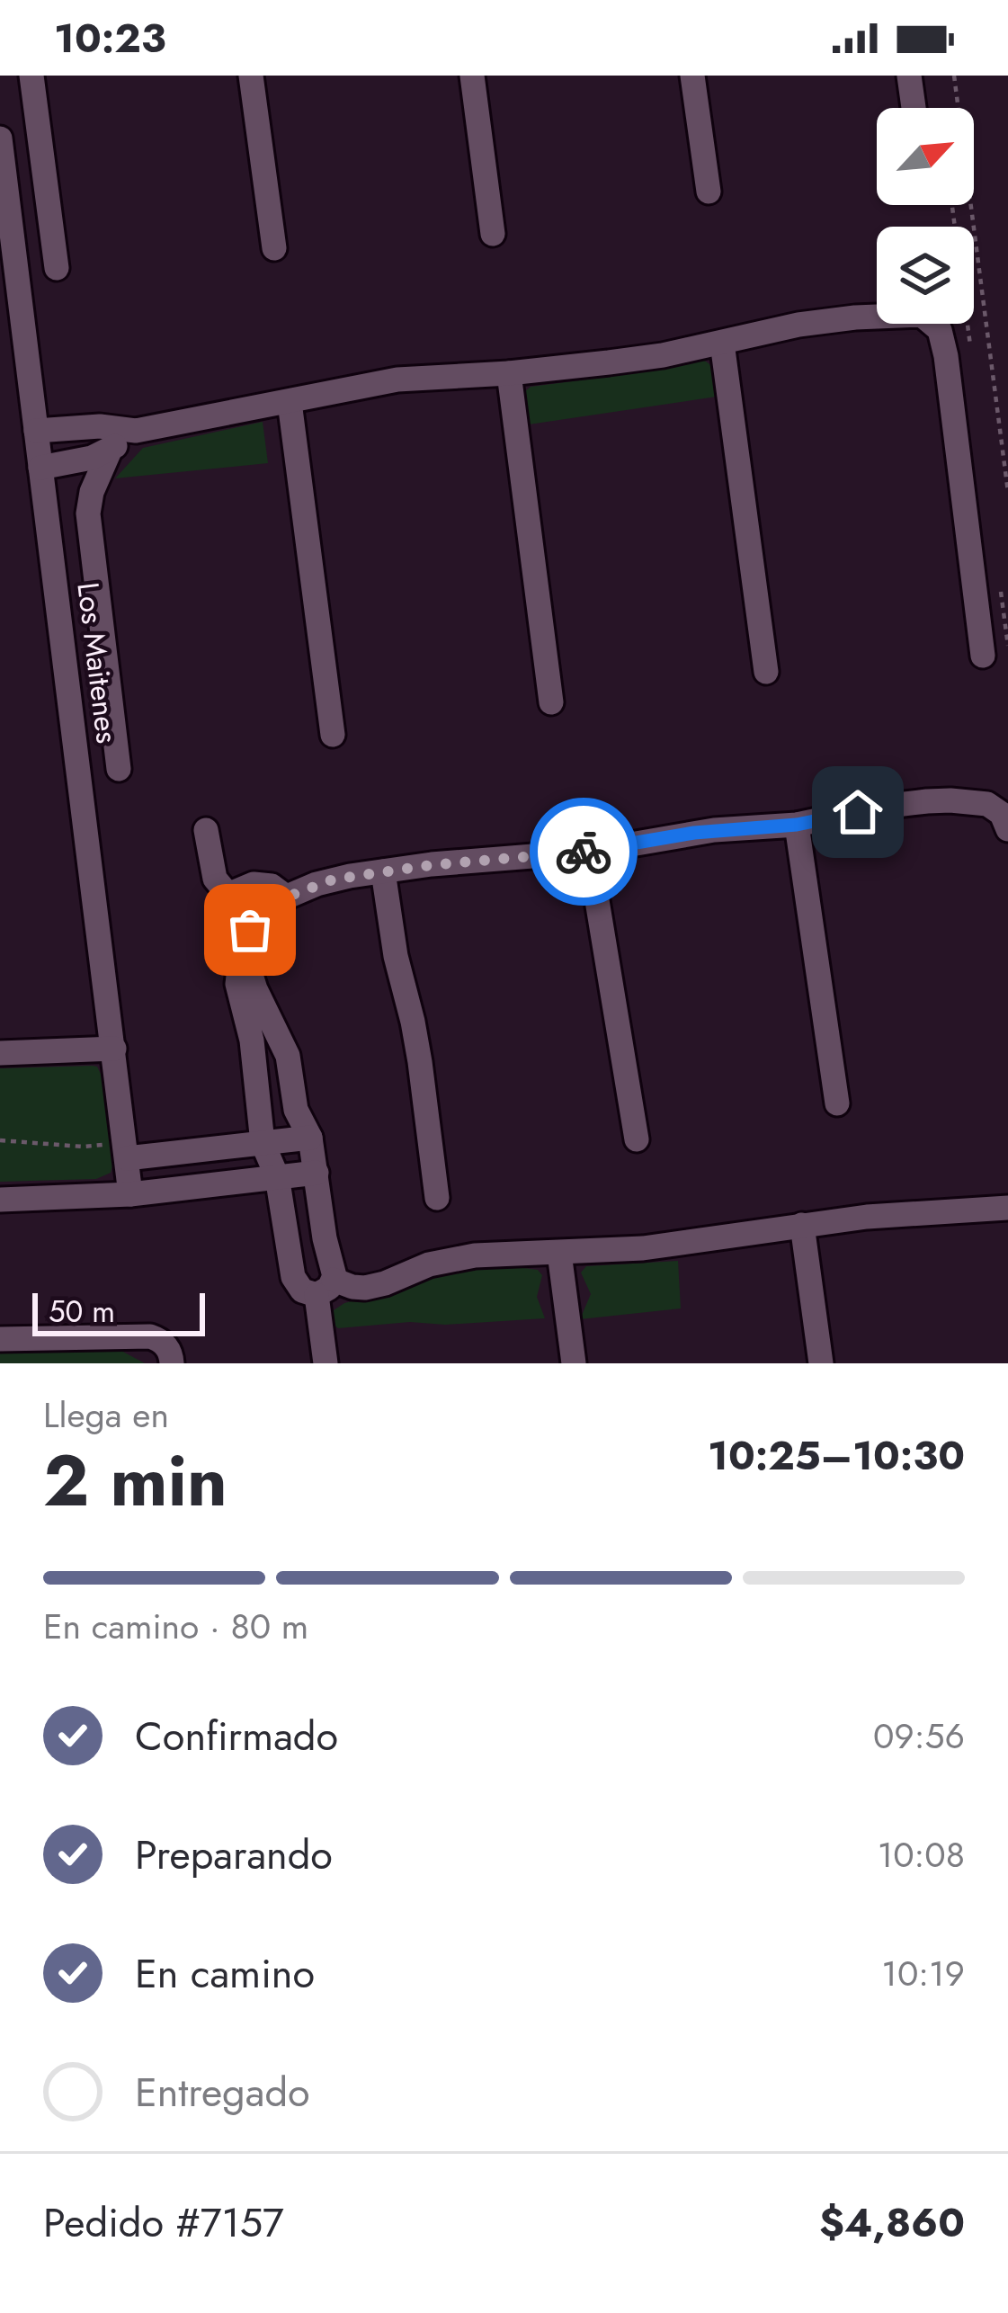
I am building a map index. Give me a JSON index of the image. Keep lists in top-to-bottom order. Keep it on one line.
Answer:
{"streets":{"street":["Los Maitenes"]},"scale_bar":"50 m","north":"top right","page":{"status":"10:23","scale":"50 m","heading":["2 min","Llega en","10:25–10:30"],"panel":["Pedido #7157","$4,860"],"bar":"En camino · 80 m","list":[["Confirmado","09:56"],["Preparando","10:08"],["En camino","10:19"],"Entregado"]}}
